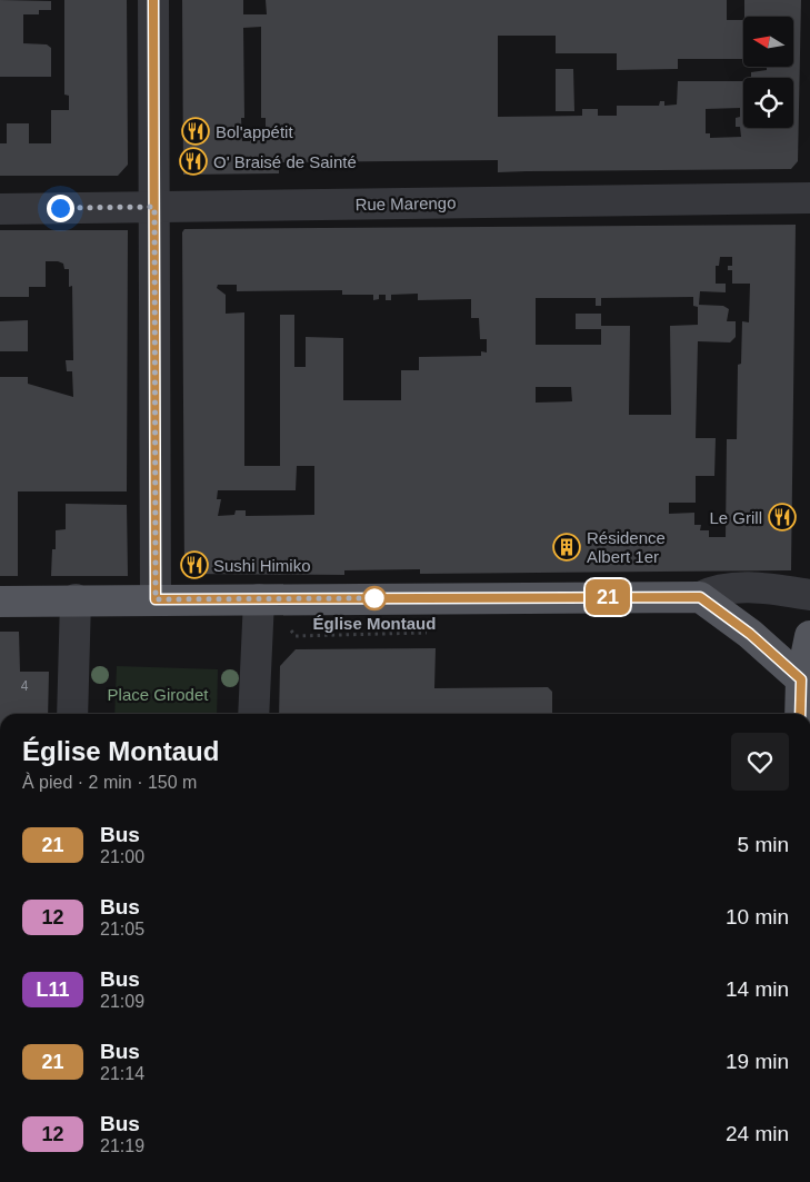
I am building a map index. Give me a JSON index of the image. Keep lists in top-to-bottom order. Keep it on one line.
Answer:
{"streets":{"street":["Rue Marengo"]},"parks":["Place Girodet"],"places":{"restaurant":["Bol'appétit","O' Braisé de Sainté","Le Grill","Sushi Himiko"],"building":["Résidence Albert 1er"],"other":["Église Montaud"]},"lines":["bus line 21"],"house_numbers":["4"],"north":"left","page":{"on_map":"21","heading":["Église Montaud","À pied · 2 min · 150 m"],"list":[{"mark":"21","name":"Bus","note":"21:00","value":"5 min"},{"mark":"12","name":"Bus","note":"21:05","value":"10 min"},{"mark":"L11","name":"Bus","note":"21:09","value":"14 min"},{"mark":"21","name":"Bus","note":"21:14","value":"19 min"},{"mark":"12","name":"Bus","note":"21:19","value":"24 min"}]}}
